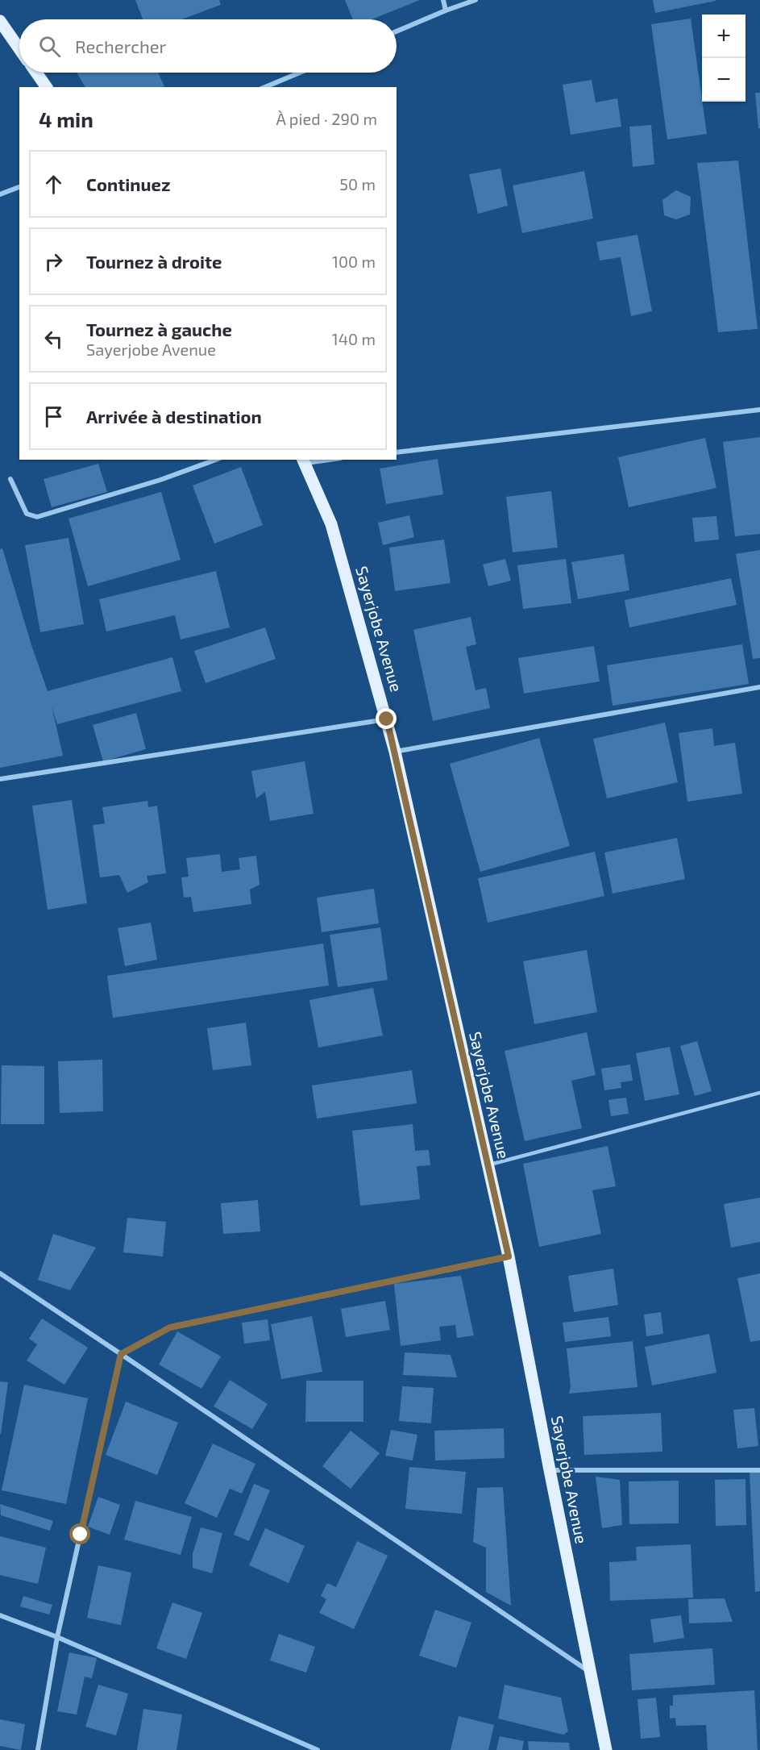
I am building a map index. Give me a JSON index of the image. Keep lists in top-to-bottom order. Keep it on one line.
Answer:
{"streets":{"main road":["Sayerjobe Avenue"]},"page":{"map_buttons":["+","−"],"search":"Rechercher","heading":["4 min","À pied · 290 m"],"list":[["Continuez","50 m"],["Tournez à droite","100 m"],["Tournez à gauche","Sayerjobe Avenue","140 m"],"Arrivée à destination"]}}
